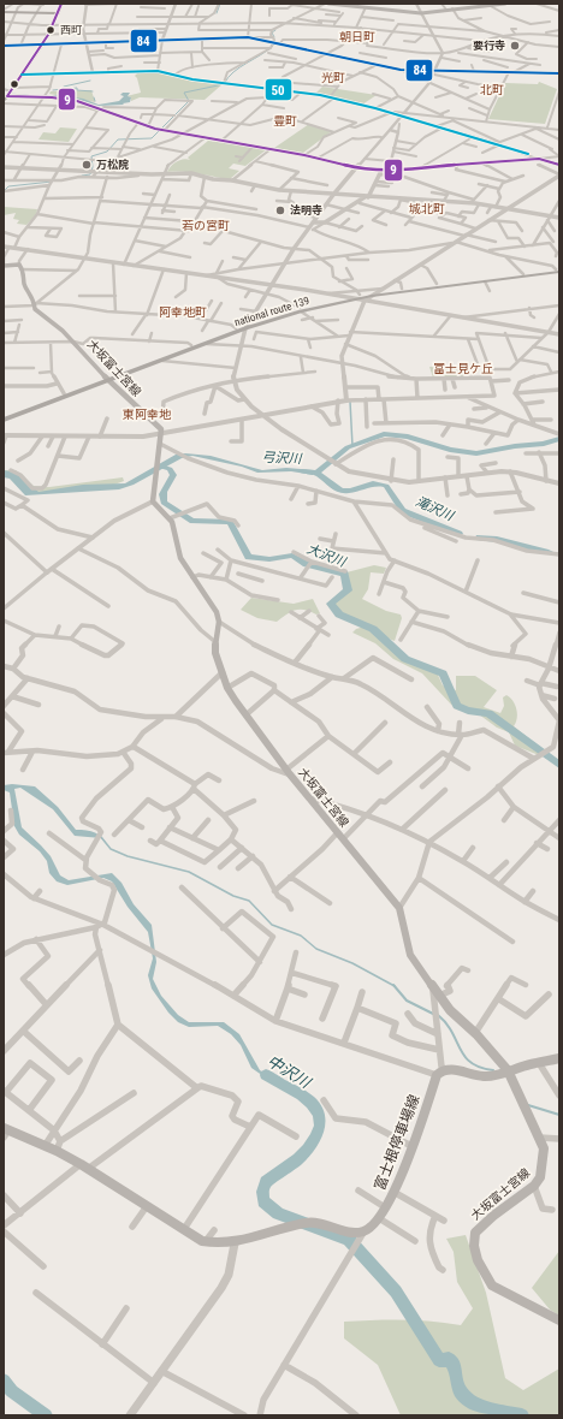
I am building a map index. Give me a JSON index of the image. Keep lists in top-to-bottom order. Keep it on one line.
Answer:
{"streets":{"highway":["national route 139"],"main road":["大坂富士宮線","富士根停車場線"]},"crossings":[["national route 139","大坂富士宮線"]],"districts":["朝日町","光町","北町","豊町","城北町","若の宮町","阿幸地町","富士見ケ丘","東阿幸地"],"water":["弓沢川","滝沢川","大沢川","中沢川"],"places":["西町","要行寺","万松院","法明寺"],"lines":["transit line 9","transit line 84","transit line 50"]}
